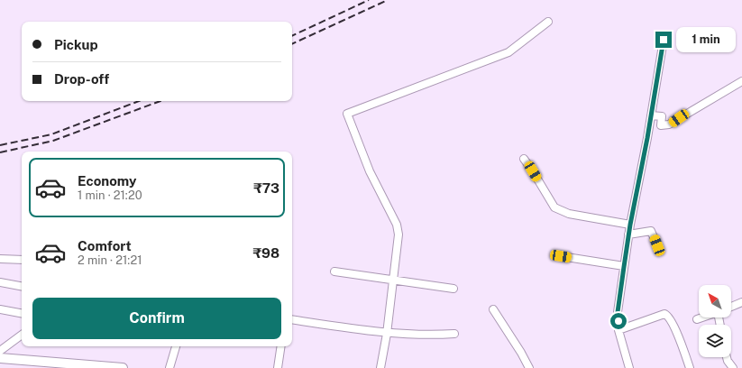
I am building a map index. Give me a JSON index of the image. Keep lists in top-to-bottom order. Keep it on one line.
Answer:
{"north":"top left","page":{"banner":["Pickup","Drop-off"],"bubble":"1 min","list":[{"name":"Economy","note":"1 min · 21:20","value":"₹73"},{"name":"Comfort","note":"2 min · 21:21","value":"₹98"}],"buttons":"Confirm"}}
